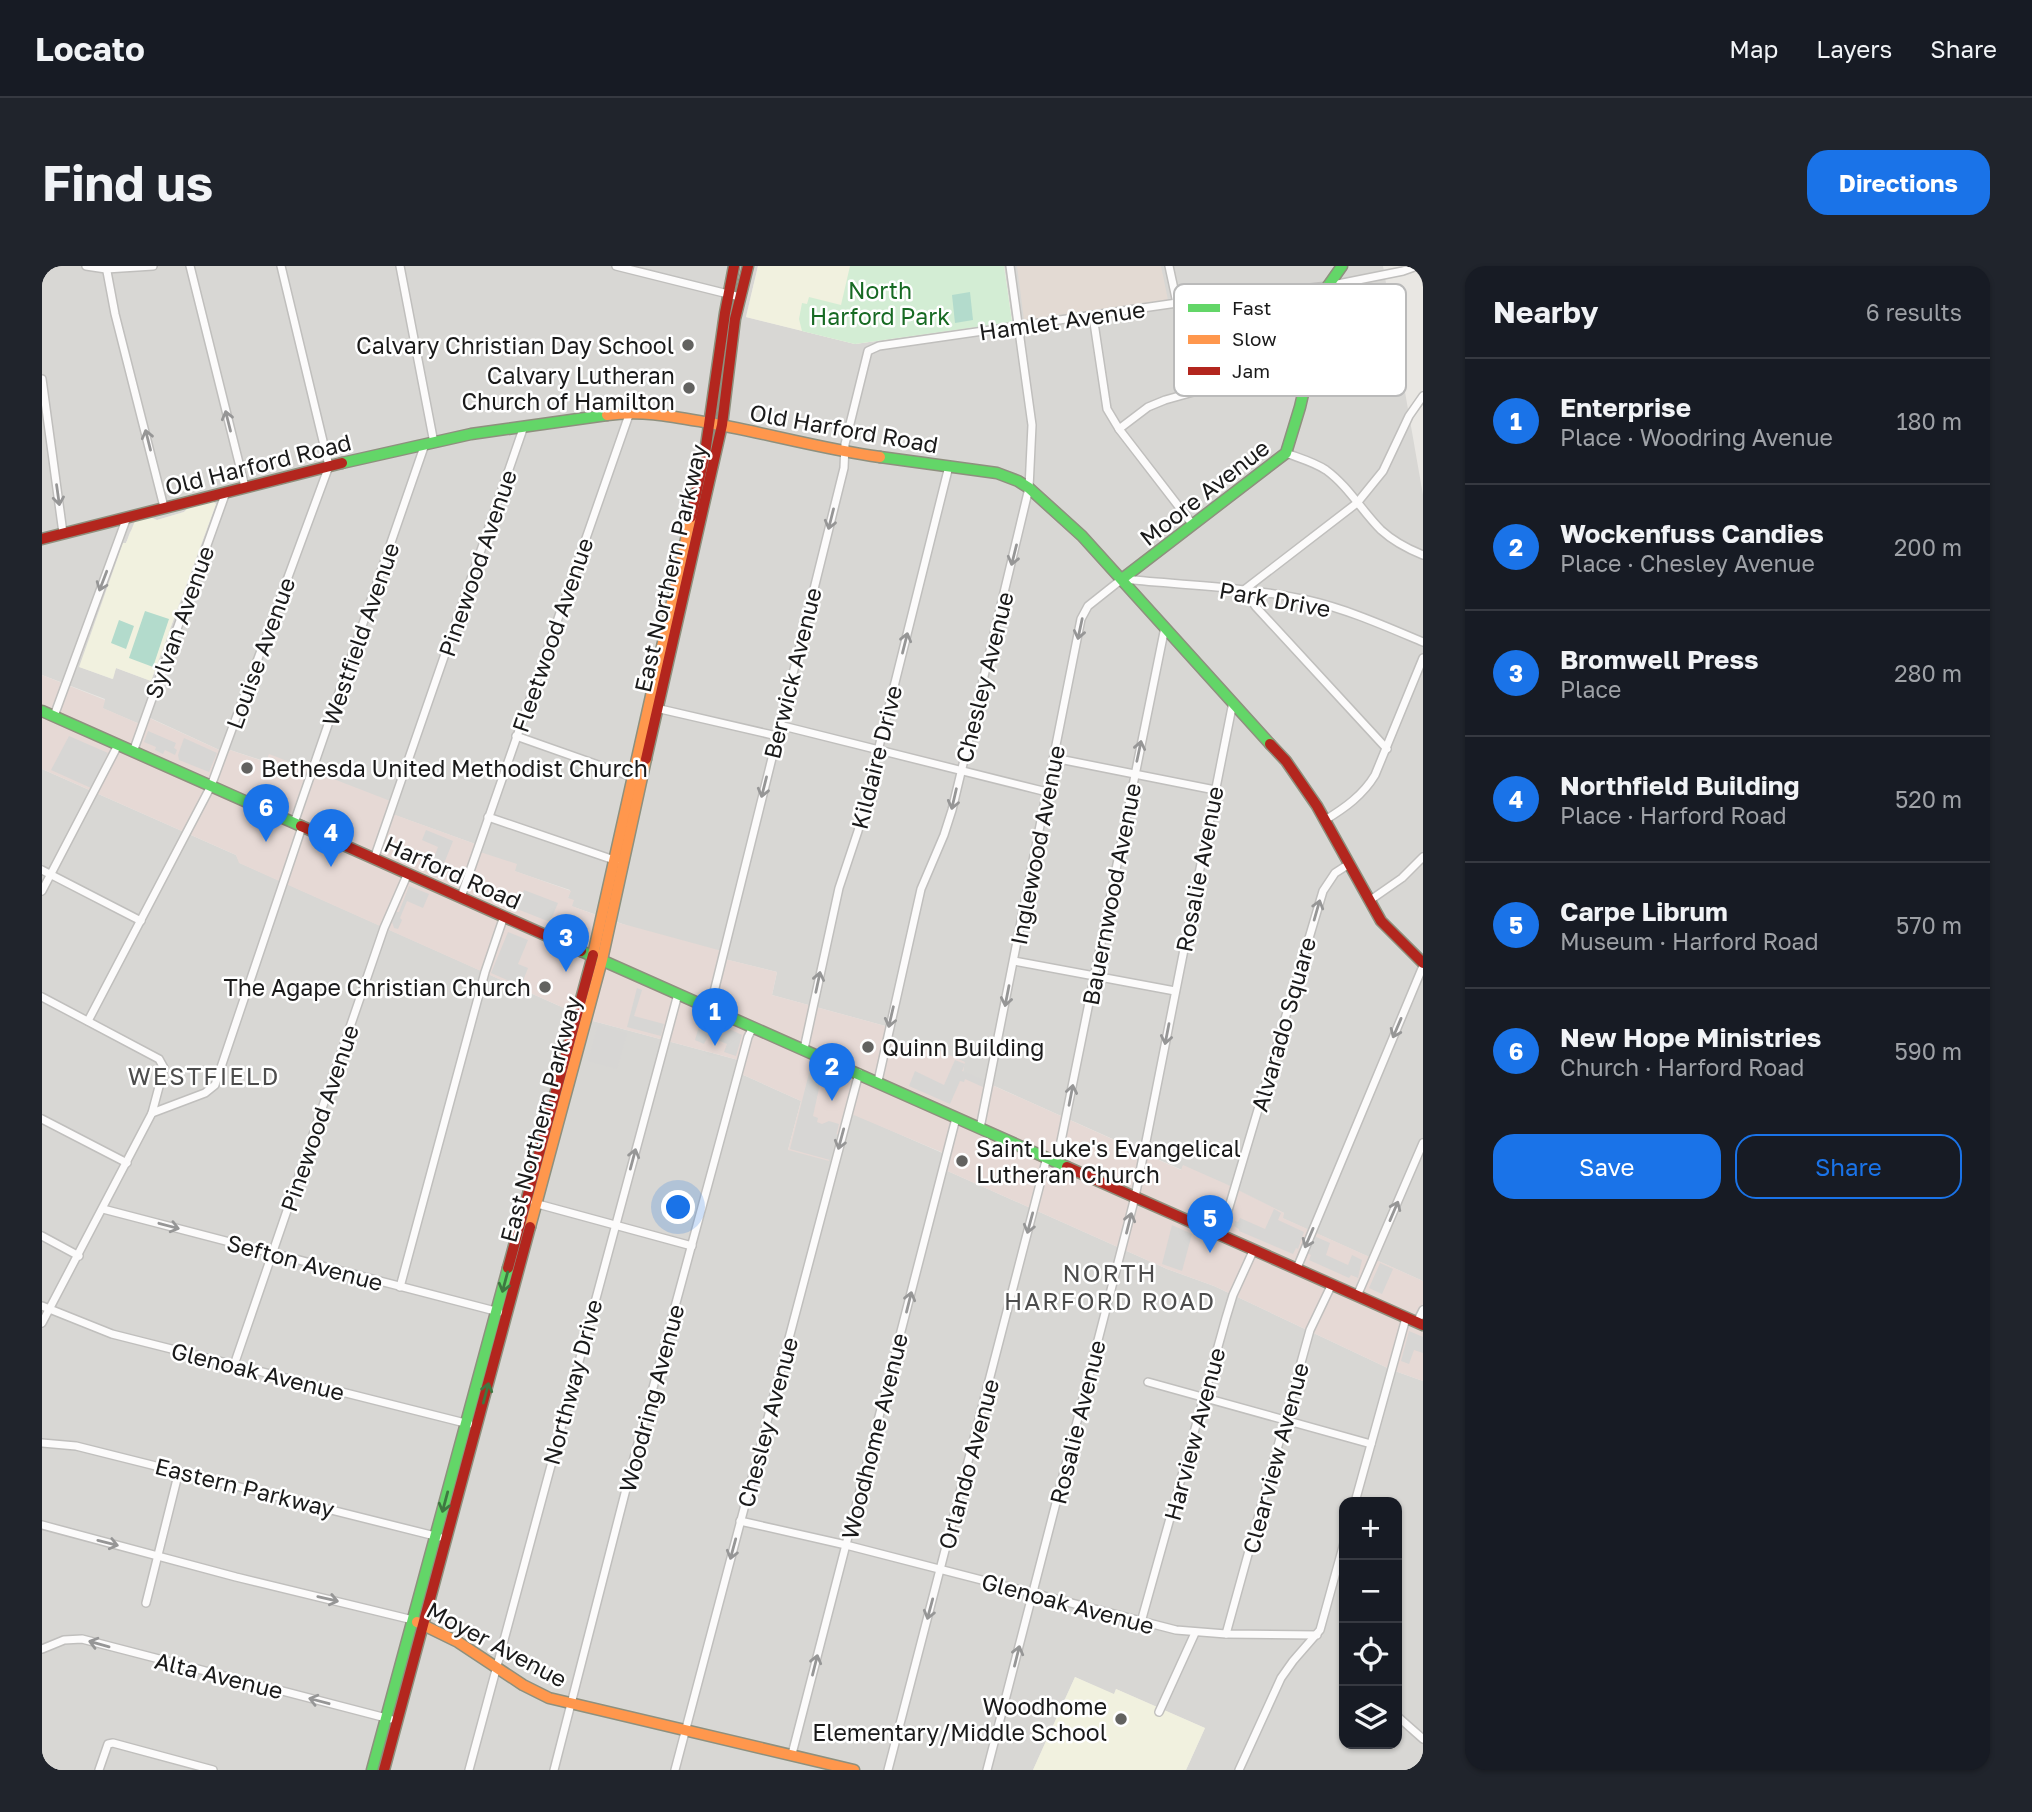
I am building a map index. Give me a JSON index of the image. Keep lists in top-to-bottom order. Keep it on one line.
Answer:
{"streets":{"main road":["Old Harford Road","Moore Avenue","East Northern Parkway","Harford Road","Moyer Avenue"],"street":["Hamlet Avenue","Pinewood Avenue","Park Drive","Sylvan Avenue","Westfield Avenue","Fleetwood Avenue","Louise Avenue","Berwick Avenue","Chesley Avenue","Kildaire Drive","Inglewood Avenue","Rosalie Avenue","Bauernwood Avenue","Alvarado Square","Sefton Avenue","Glenoak Avenue","Northway Drive","Woodring Avenue","Harview Avenue","Woodhome Avenue","Clearview Avenue","Orlando Avenue","Eastern Parkway","Alta Avenue"]},"crossings":[["Hamlet Avenue","Berwick Avenue"],["Hamlet Avenue","Chesley Avenue"],["Old Harford Road","Moore Avenue"],["Old Harford Road","Pinewood Avenue"],["Old Harford Road","East Northern Parkway"],["Old Harford Road","Park Drive"],["Old Harford Road","Sylvan Avenue"],["Old Harford Road","Westfield Avenue"],["Old Harford Road","Fleetwood Avenue"],["Old Harford Road","Louise Avenue"],["Old Harford Road","Berwick Avenue"],["Old Harford Road","Chesley Avenue"],["Old Harford Road","Kildaire Drive"],["Old Harford Road","Inglewood Avenue"],["Old Harford Road","Rosalie Avenue"],["Old Harford Road","Bauernwood Avenue"],["Old Harford Road","Alvarado Square"],["Moore Avenue","Park Drive"],["Moore Avenue","Inglewood Avenue"],["Pinewood Avenue","Harford Road"],["Pinewood Avenue","Sefton Avenue"],["Pinewood Avenue","Glenoak Avenue"],["East Northern Parkway","Harford Road"],["East Northern Parkway","Sefton Avenue"],["East Northern Parkway","Glenoak Avenue"],["East Northern Parkway","Eastern Parkway"],["East Northern Parkway","Moyer Avenue"],["East Northern Parkway","Alta Avenue"],["Park Drive","Inglewood Avenue"],["Sylvan Avenue","Harford Road"],["Westfield Avenue","Harford Road"],["Fleetwood Avenue","Harford Road"],["Louise Avenue","Harford Road"],["Berwick Avenue","Harford Road"],["Chesley Avenue","Harford Road"],["Chesley Avenue","Glenoak Avenue"],["Chesley Avenue","Moyer Avenue"],["Kildaire Drive","Harford Road"],["Inglewood Avenue","Harford Road"],["Rosalie Avenue","Harford Road"],["Rosalie Avenue","Glenoak Avenue"],["Harford Road","Bauernwood Avenue"],["Harford Road","Alvarado Square"],["Harford Road","Northway Drive"],["Harford Road","Woodring Avenue"],["Harford Road","Harview Avenue"],["Harford Road","Woodhome Avenue"],["Harford Road","Clearview Avenue"],["Harford Road","Orlando Avenue"],["Bauernwood Avenue","Orlando Avenue"],["Glenoak Avenue","Harview Avenue"],["Glenoak Avenue","Woodhome Avenue"],["Glenoak Avenue","Clearview Avenue"],["Glenoak Avenue","Orlando Avenue"],["Northway Drive","Moyer Avenue"],["Woodring Avenue","Moyer Avenue"],["Woodhome Avenue","Moyer Avenue"]],"one_way":["Berwick Avenue","Chesley Avenue","Kildaire Drive","Inglewood Avenue","Bauernwood Avenue","Alvarado Square","Sefton Avenue","Woodhome Avenue","Orlando Avenue","Moyer Avenue","Alta Avenue"],"districts":["WESTFIELD","NORTH HARFORD ROAD"],"parks":["North Harford Park"],"places":["Calvary Christian Day School","Calvary Lutheran Church of Hamilton","Bethesda United Methodist Church","The Agape Christian Church","Quinn Building","Saint Luke's Evangelical Lutheran Church","Woodhome Elementary/Middle School"],"legend":["Fast","Slow","Jam"],"page":{"header":"Locato","nav":["Map","Layers","Share"],"buttons":["Directions",["Save","Share"]],"title":"Find us","heading":["Nearby","6 results"],"list":[{"mark":"1","name":"Enterprise","note":"Place · Woodring Avenue","value":"180 m"},{"mark":"2","name":"Wockenfuss Candies","note":"Place · Chesley Avenue","value":"200 m"},{"mark":"3","name":"Bromwell Press","note":"Place","value":"280 m"},{"mark":"4","name":"Northfield Building","note":"Place · Harford Road","value":"520 m"},{"mark":"5","name":"Carpe Librum","note":"Museum · Harford Road","value":"570 m"},{"mark":"6","name":"New Hope Ministries","note":"Church · Harford Road","value":"590 m"}],"pins":["6","4","3","1","2","5"],"map_buttons":["+","−"]}}
